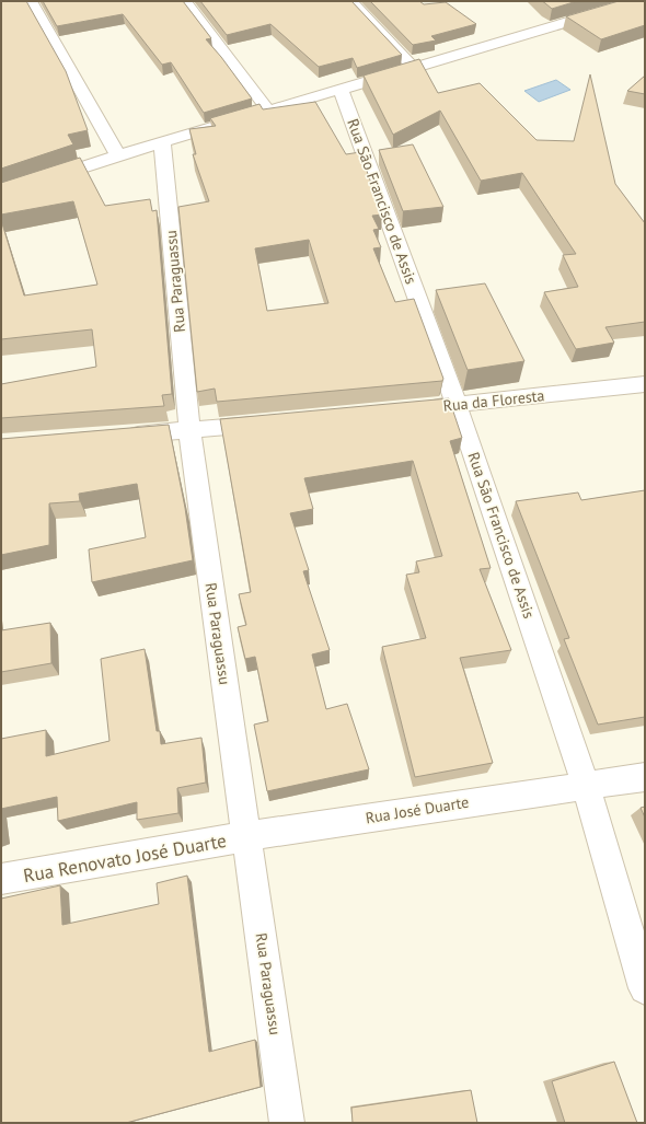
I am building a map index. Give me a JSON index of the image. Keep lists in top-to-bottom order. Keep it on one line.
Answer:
{"streets":{"street":["Rua São Francisco de Assis","Rua Paraguassu","Rua da Floresta","Rua José Duarte","Rua Renovato José Duarte"]},"crossings":[["Rua São Francisco de Assis","Rua da Floresta"],["Rua São Francisco de Assis","Rua José Duarte"],["Rua Paraguassu","Rua José Duarte"],["Rua Paraguassu","Rua Renovato José Duarte"],["Rua José Duarte","Rua Renovato José Duarte"]]}
